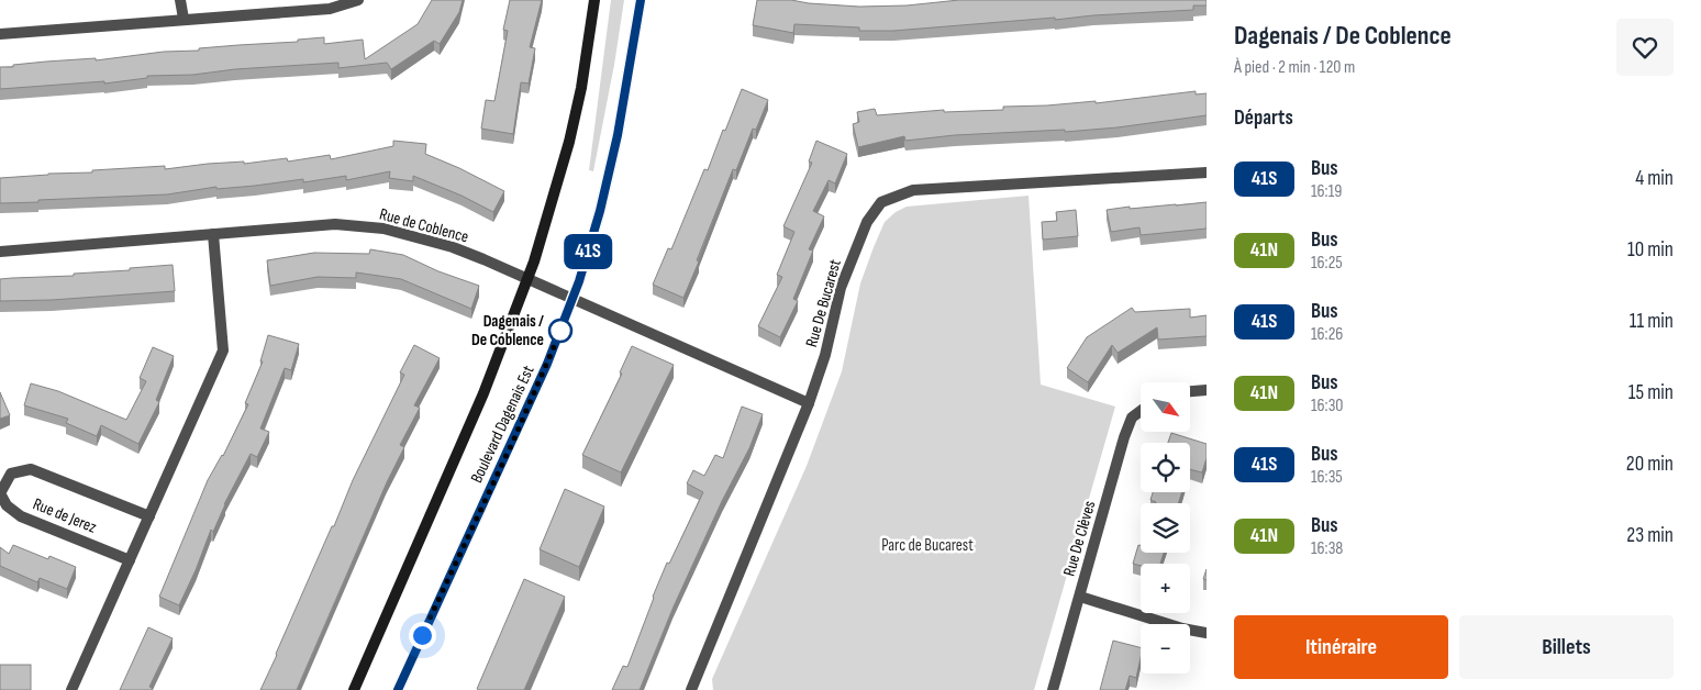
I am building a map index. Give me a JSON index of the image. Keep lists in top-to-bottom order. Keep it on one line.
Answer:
{"streets":{"main road":["Boulevard Dagenais Est"],"street":["Rue de Coblence","Rue De Bucarest","Rue de Jerez","Rue De Clèves"]},"crossings":[["Rue de Coblence","Rue De Bucarest"],["Rue de Coblence","Boulevard Dagenais Est"]],"parks":["Parc de Bucarest"],"places":["Dagenais / De Coblence"],"lines":["bus line 41S"],"north":"bottom right","page":{"on_map":"41S","heading":[["Dagenais / De Coblence","À pied · 2 min · 120 m"],"Départs"],"list":[{"mark":"41S","name":"Bus","note":"16:19","value":"4 min"},{"mark":"41N","name":"Bus","note":"16:25","value":"10 min"},{"mark":"41S","name":"Bus","note":"16:26","value":"11 min"},{"mark":"41N","name":"Bus","note":"16:30","value":"15 min"},{"mark":"41S","name":"Bus","note":"16:35","value":"20 min"},{"mark":"41N","name":"Bus","note":"16:38","value":"23 min"}],"map_buttons":["+","−"],"buttons":["Itinéraire","Billets"]}}
